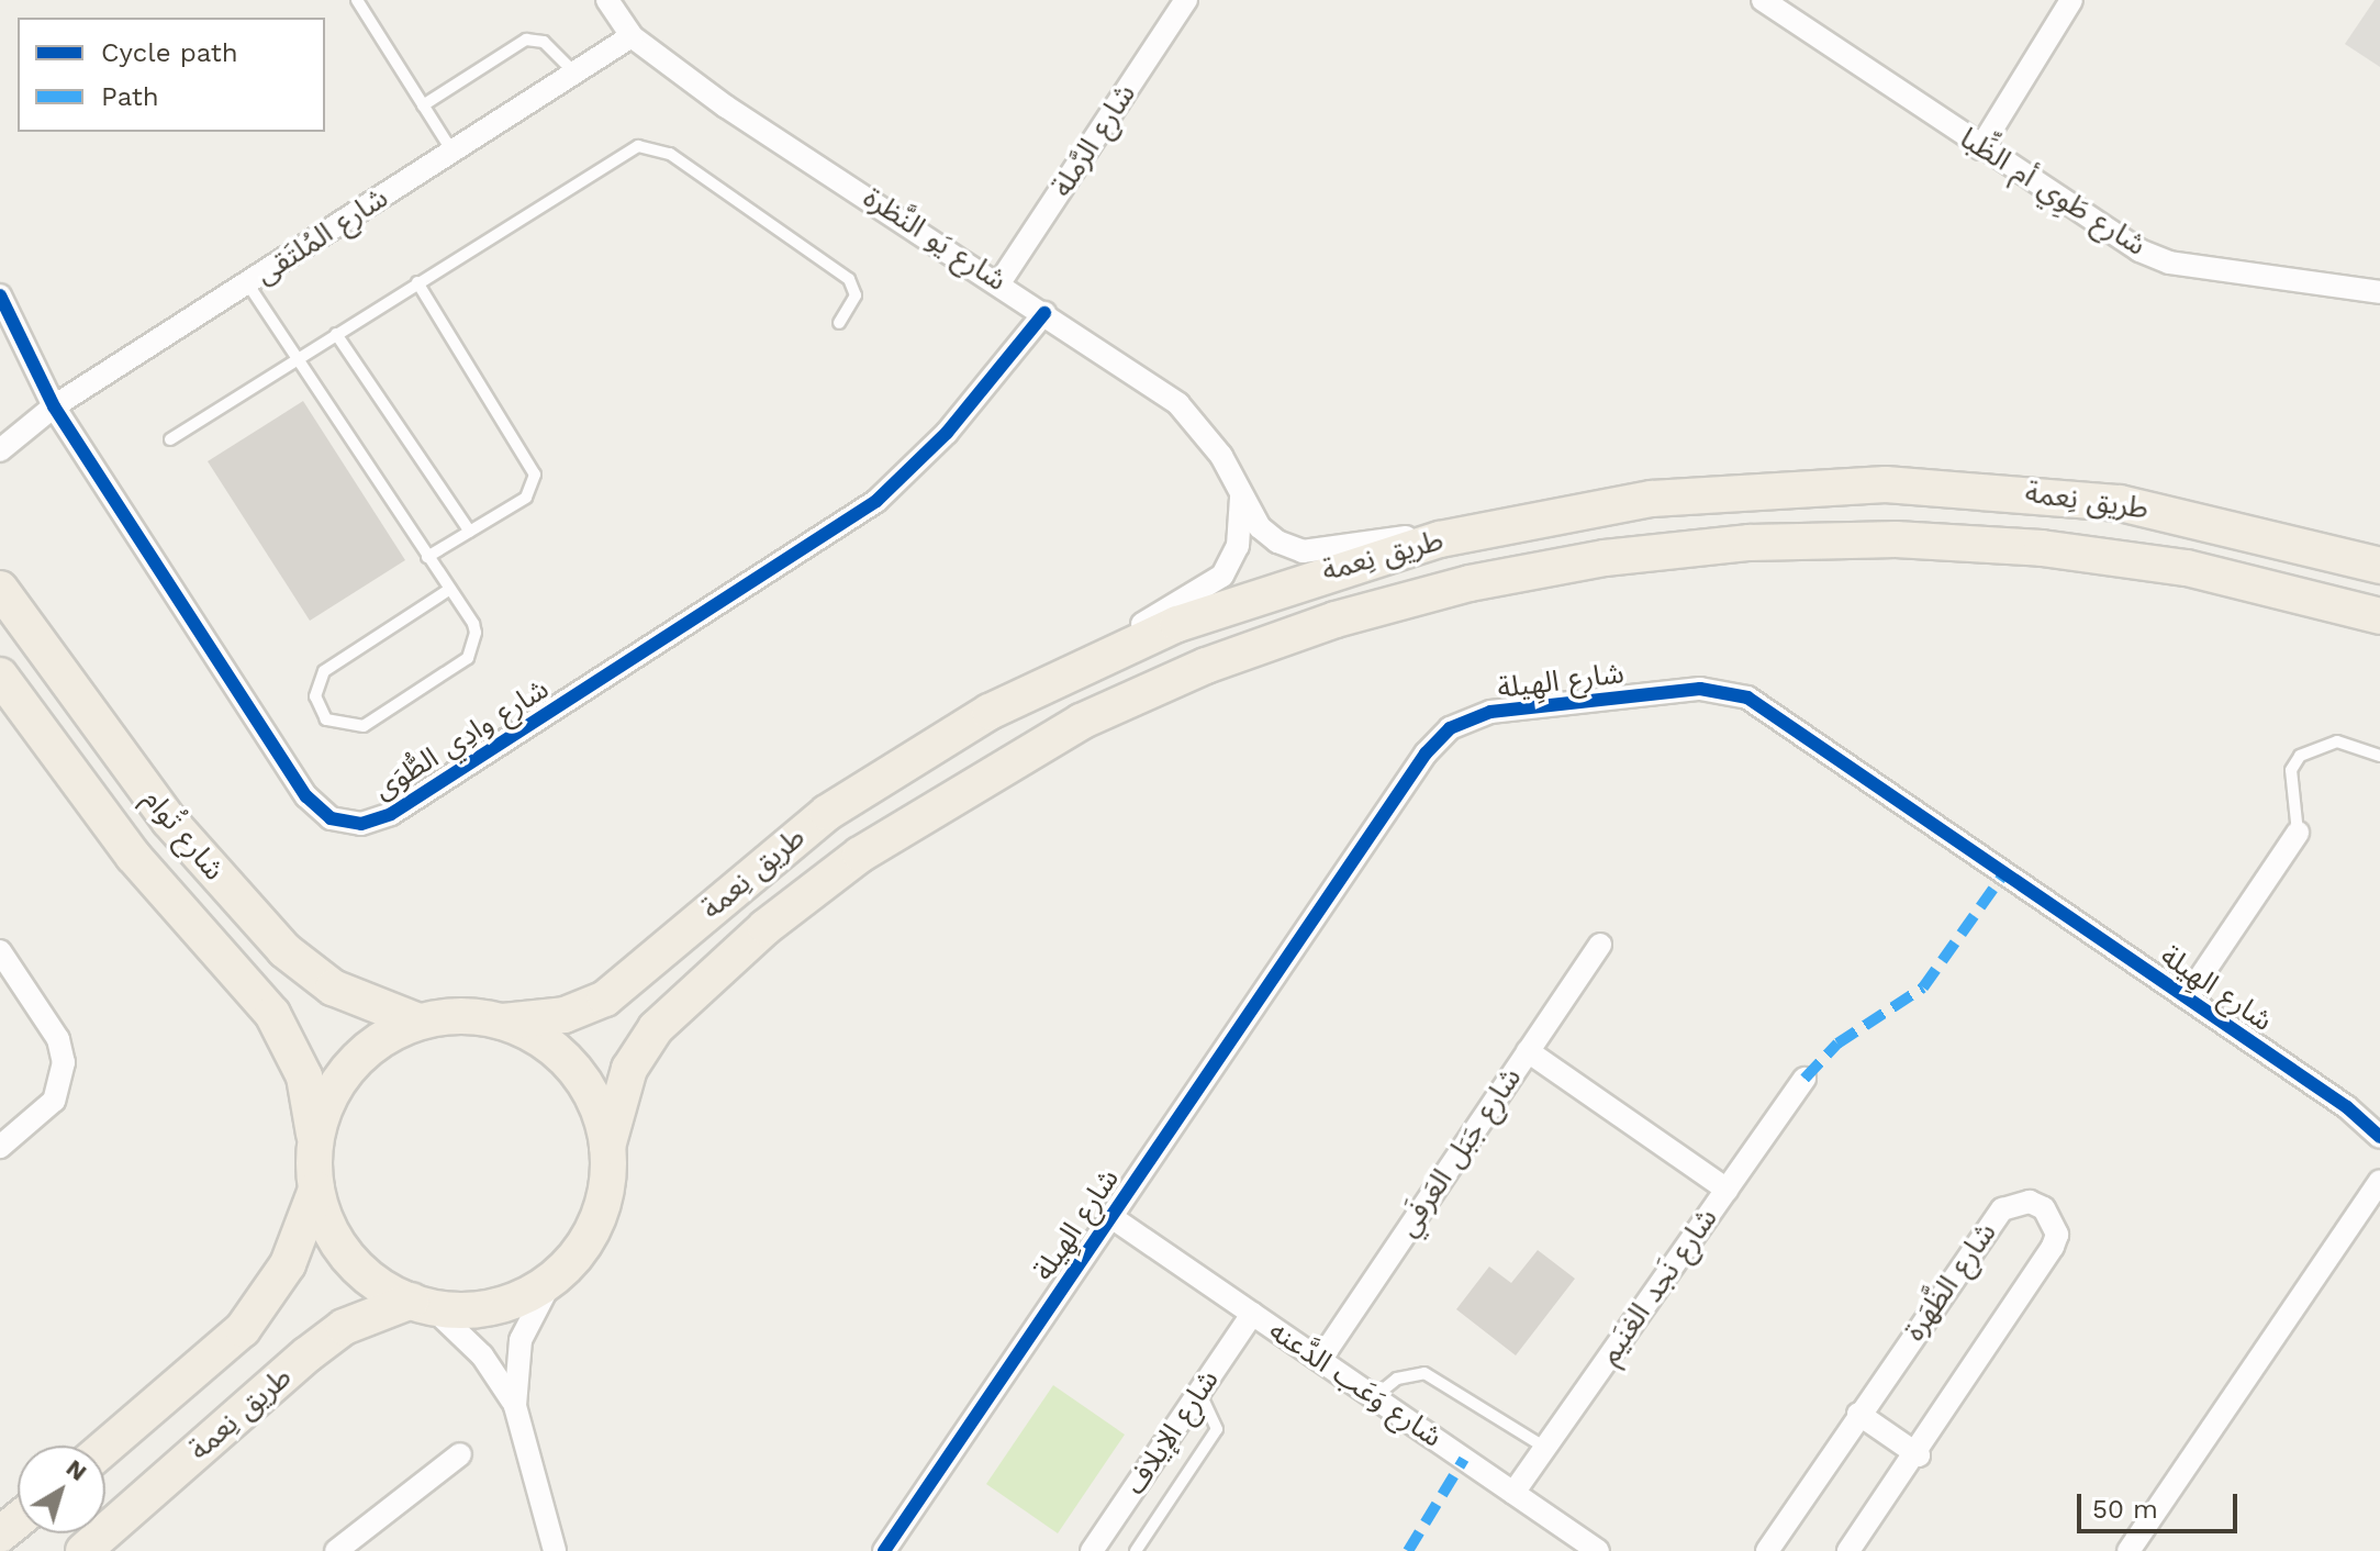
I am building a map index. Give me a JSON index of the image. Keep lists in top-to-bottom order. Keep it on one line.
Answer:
{"streets":{"main road":["طريق نِعمة","شارع تُوام"],"street":["شارع الرَّملة","شارع طَوِي أم الظِّبا","شارع المُلتَقى","شارع يَو النَّظرة","شارع الهِيلة","شارع وادِي الطُّوَى","شارع جَبَل العَرفَي","شارع الظَّهَرة","شارع نَجد الغنَيم","شارع وَعَب الدَّعنه","شارع الإيلاف"]},"crossings":[["شارع الرَّملة","شارع يَو النَّظرة"],["شارع المُلتَقى","شارع يَو النَّظرة"],["شارع المُلتَقى","شارع وادِي الطُّوَى"],["شارع يَو النَّظرة","طريق نِعمة"],["شارع يَو النَّظرة","شارع وادِي الطُّوَى"],["طريق نِعمة","شارع تُوام"],["شارع الهِيلة","شارع وَعَب الدَّعنه"],["شارع جَبَل العَرفَي","شارع وَعَب الدَّعنه"],["شارع نَجد الغنَيم","شارع وَعَب الدَّعنه"],["شارع وَعَب الدَّعنه","شارع الإيلاف"]],"legend":["Cycle path","Path"],"scale_bar":"50 m","north":"top right"}
